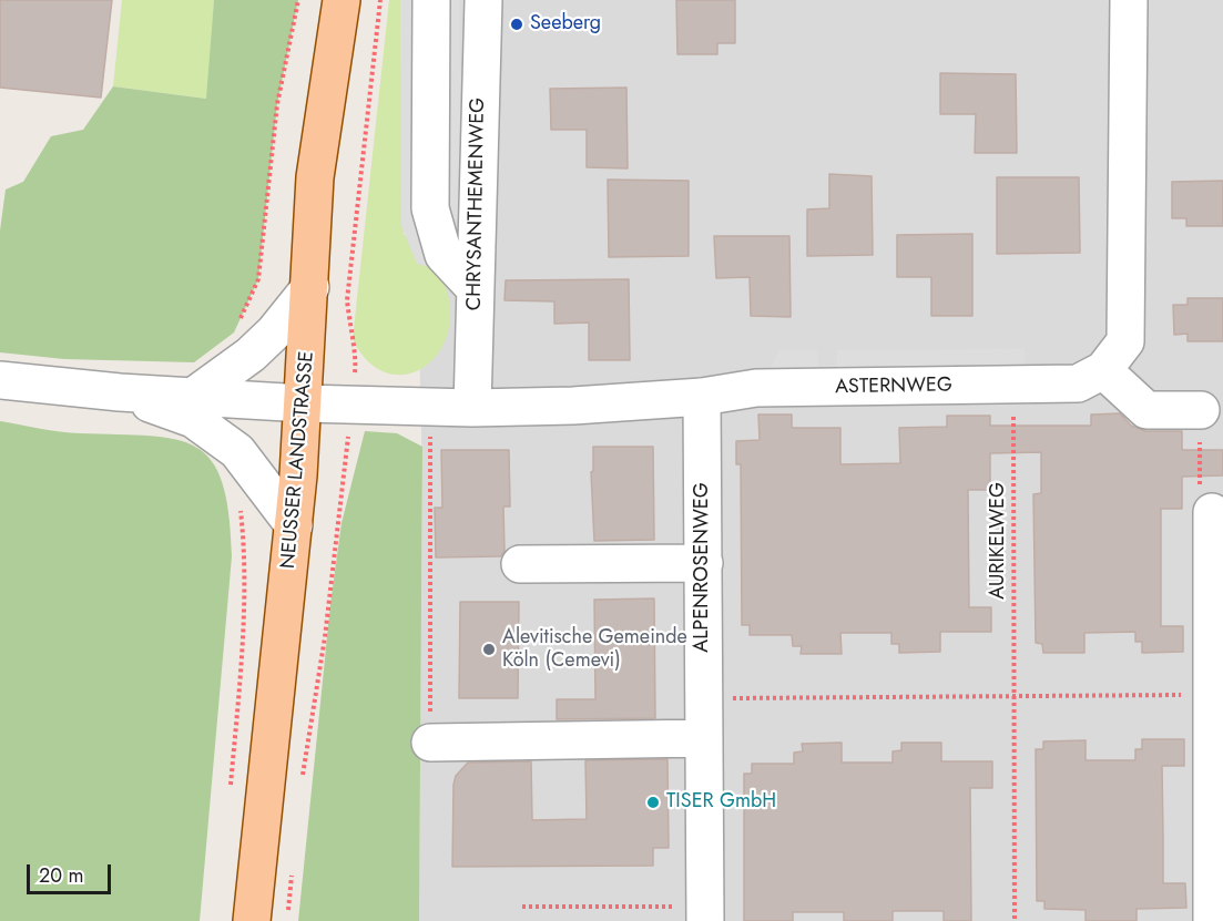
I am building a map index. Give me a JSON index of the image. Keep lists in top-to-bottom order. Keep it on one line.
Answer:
{"streets":{"main road":["NEUSSER LANDSTRASSE"],"street":["CHRYSANTHEMENWEG","ASTERNWEG","ALPENROSENWEG"],"path":["AURIKELWEG"]},"crossings":[["CHRYSANTHEMENWEG","ASTERNWEG"],["ASTERNWEG","NEUSSER LANDSTRASSE"],["ASTERNWEG","AURIKELWEG"],["ASTERNWEG","ALPENROSENWEG"]],"places":["Seeberg","Alevitische Gemeinde Köln (Cemevi)","TISER GmbH"],"scale_bar":"20 m"}
